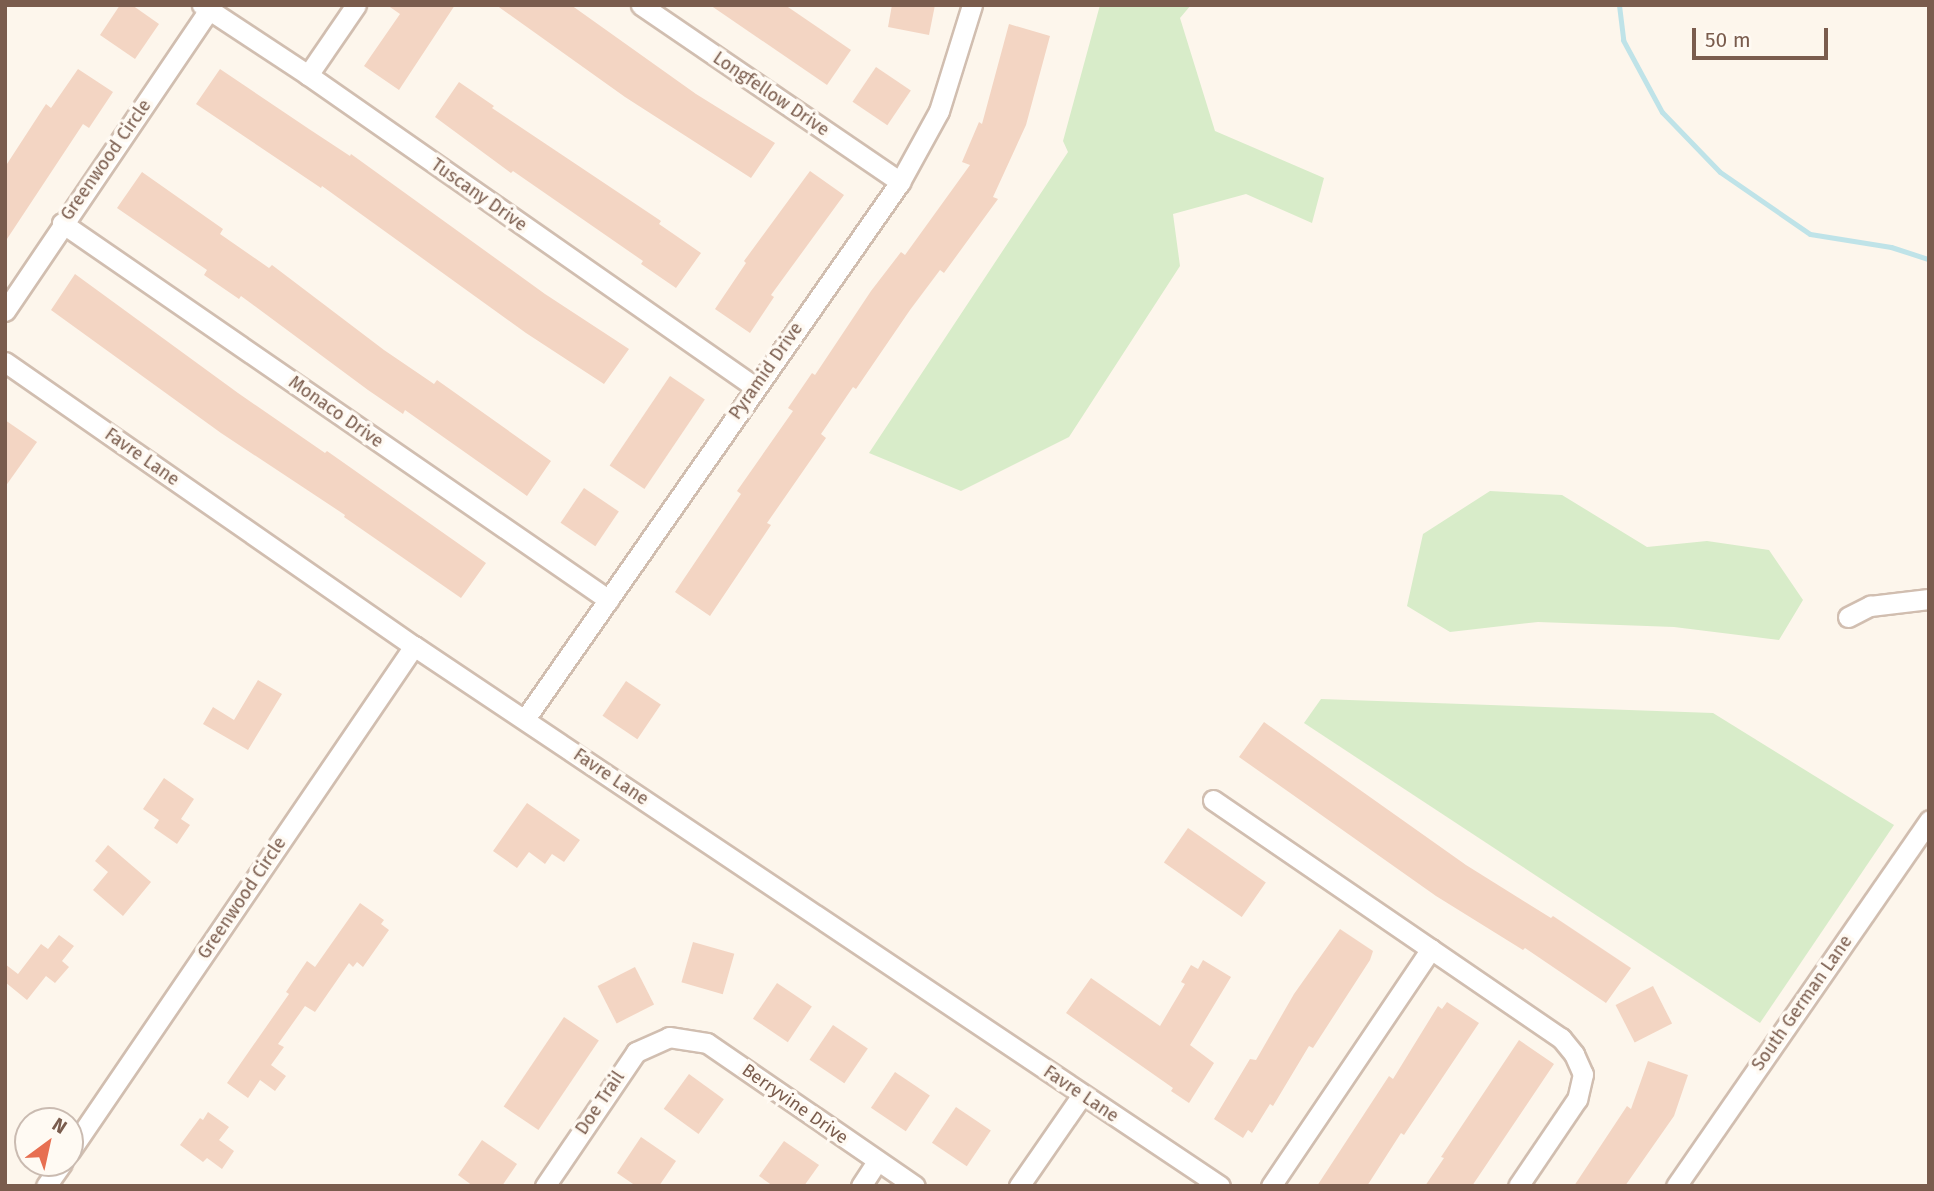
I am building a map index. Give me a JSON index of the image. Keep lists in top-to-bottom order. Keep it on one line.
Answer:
{"streets":{"street":["Longfellow Drive","Greenwood Circle","Tuscany Drive","Pyramid Drive","Monaco Drive","Favre Lane","South German Lane","Doe Trail","Berryvine Drive"]},"crossings":[["Longfellow Drive","Pyramid Drive"],["Greenwood Circle","Tuscany Drive"],["Greenwood Circle","Monaco Drive"],["Greenwood Circle","Favre Lane"],["Tuscany Drive","Pyramid Drive"],["Pyramid Drive","Monaco Drive"],["Pyramid Drive","Favre Lane"],["Doe Trail","Berryvine Drive"]],"scale_bar":"50 m","north":"top right"}
